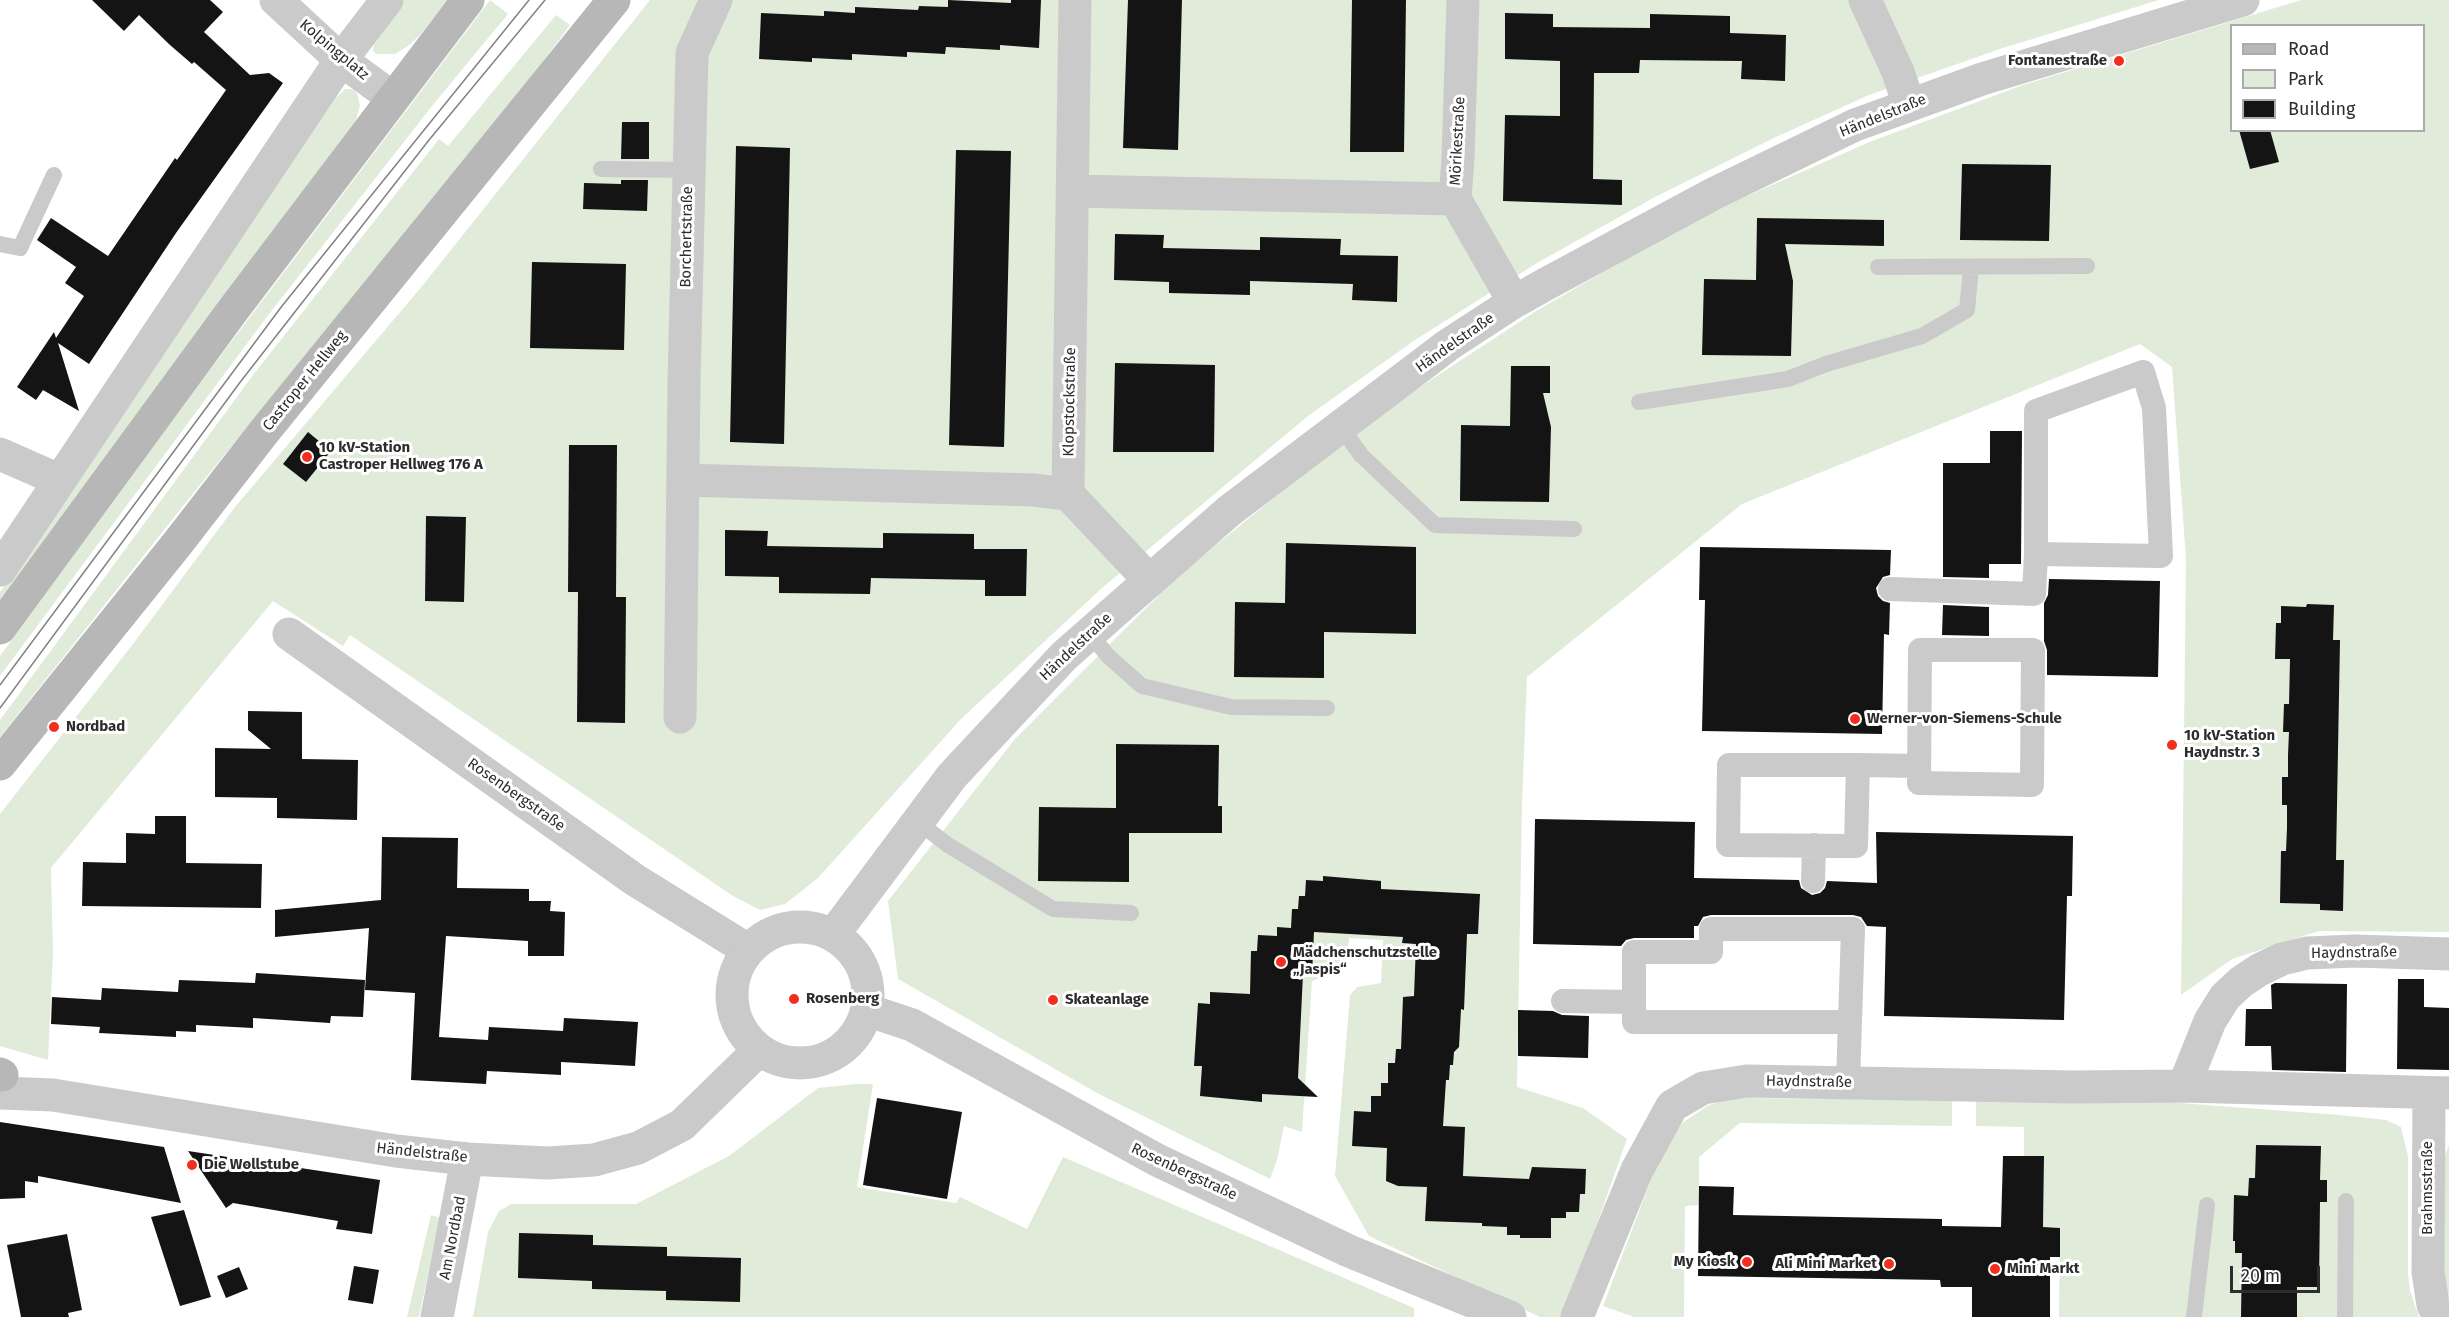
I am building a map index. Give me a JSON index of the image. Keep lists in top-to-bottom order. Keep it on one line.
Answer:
{"streets":{"main road":["Castroper Hellweg"],"street":["Kolpingplatz","Händelstraße","Mörikestraße","Borchertstraße","Klopstockstraße","Rosenbergstraße","Haydnstraße","Brahmsstraße","Am Nordbad"]},"crossings":[["Händelstraße","Mörikestraße"],["Händelstraße","Rosenbergstraße"],["Händelstraße","Am Nordbad"],["Haydnstraße","Brahmsstraße"]],"places":["Fontanestraße","10 kV-Station Castroper Hellweg 176 A","Werner-von-Siemens-Schule","Nordbad","10 kV-Station Haydnstr. 3","Mädchenschutzstelle „Jaspis“","Rosenberg","Skateanlage","Die Wollstube","My Kiosk","Ali Mini Market","Mini Markt"],"legend":["Road","Park","Building"],"scale_bar":"20 m"}
